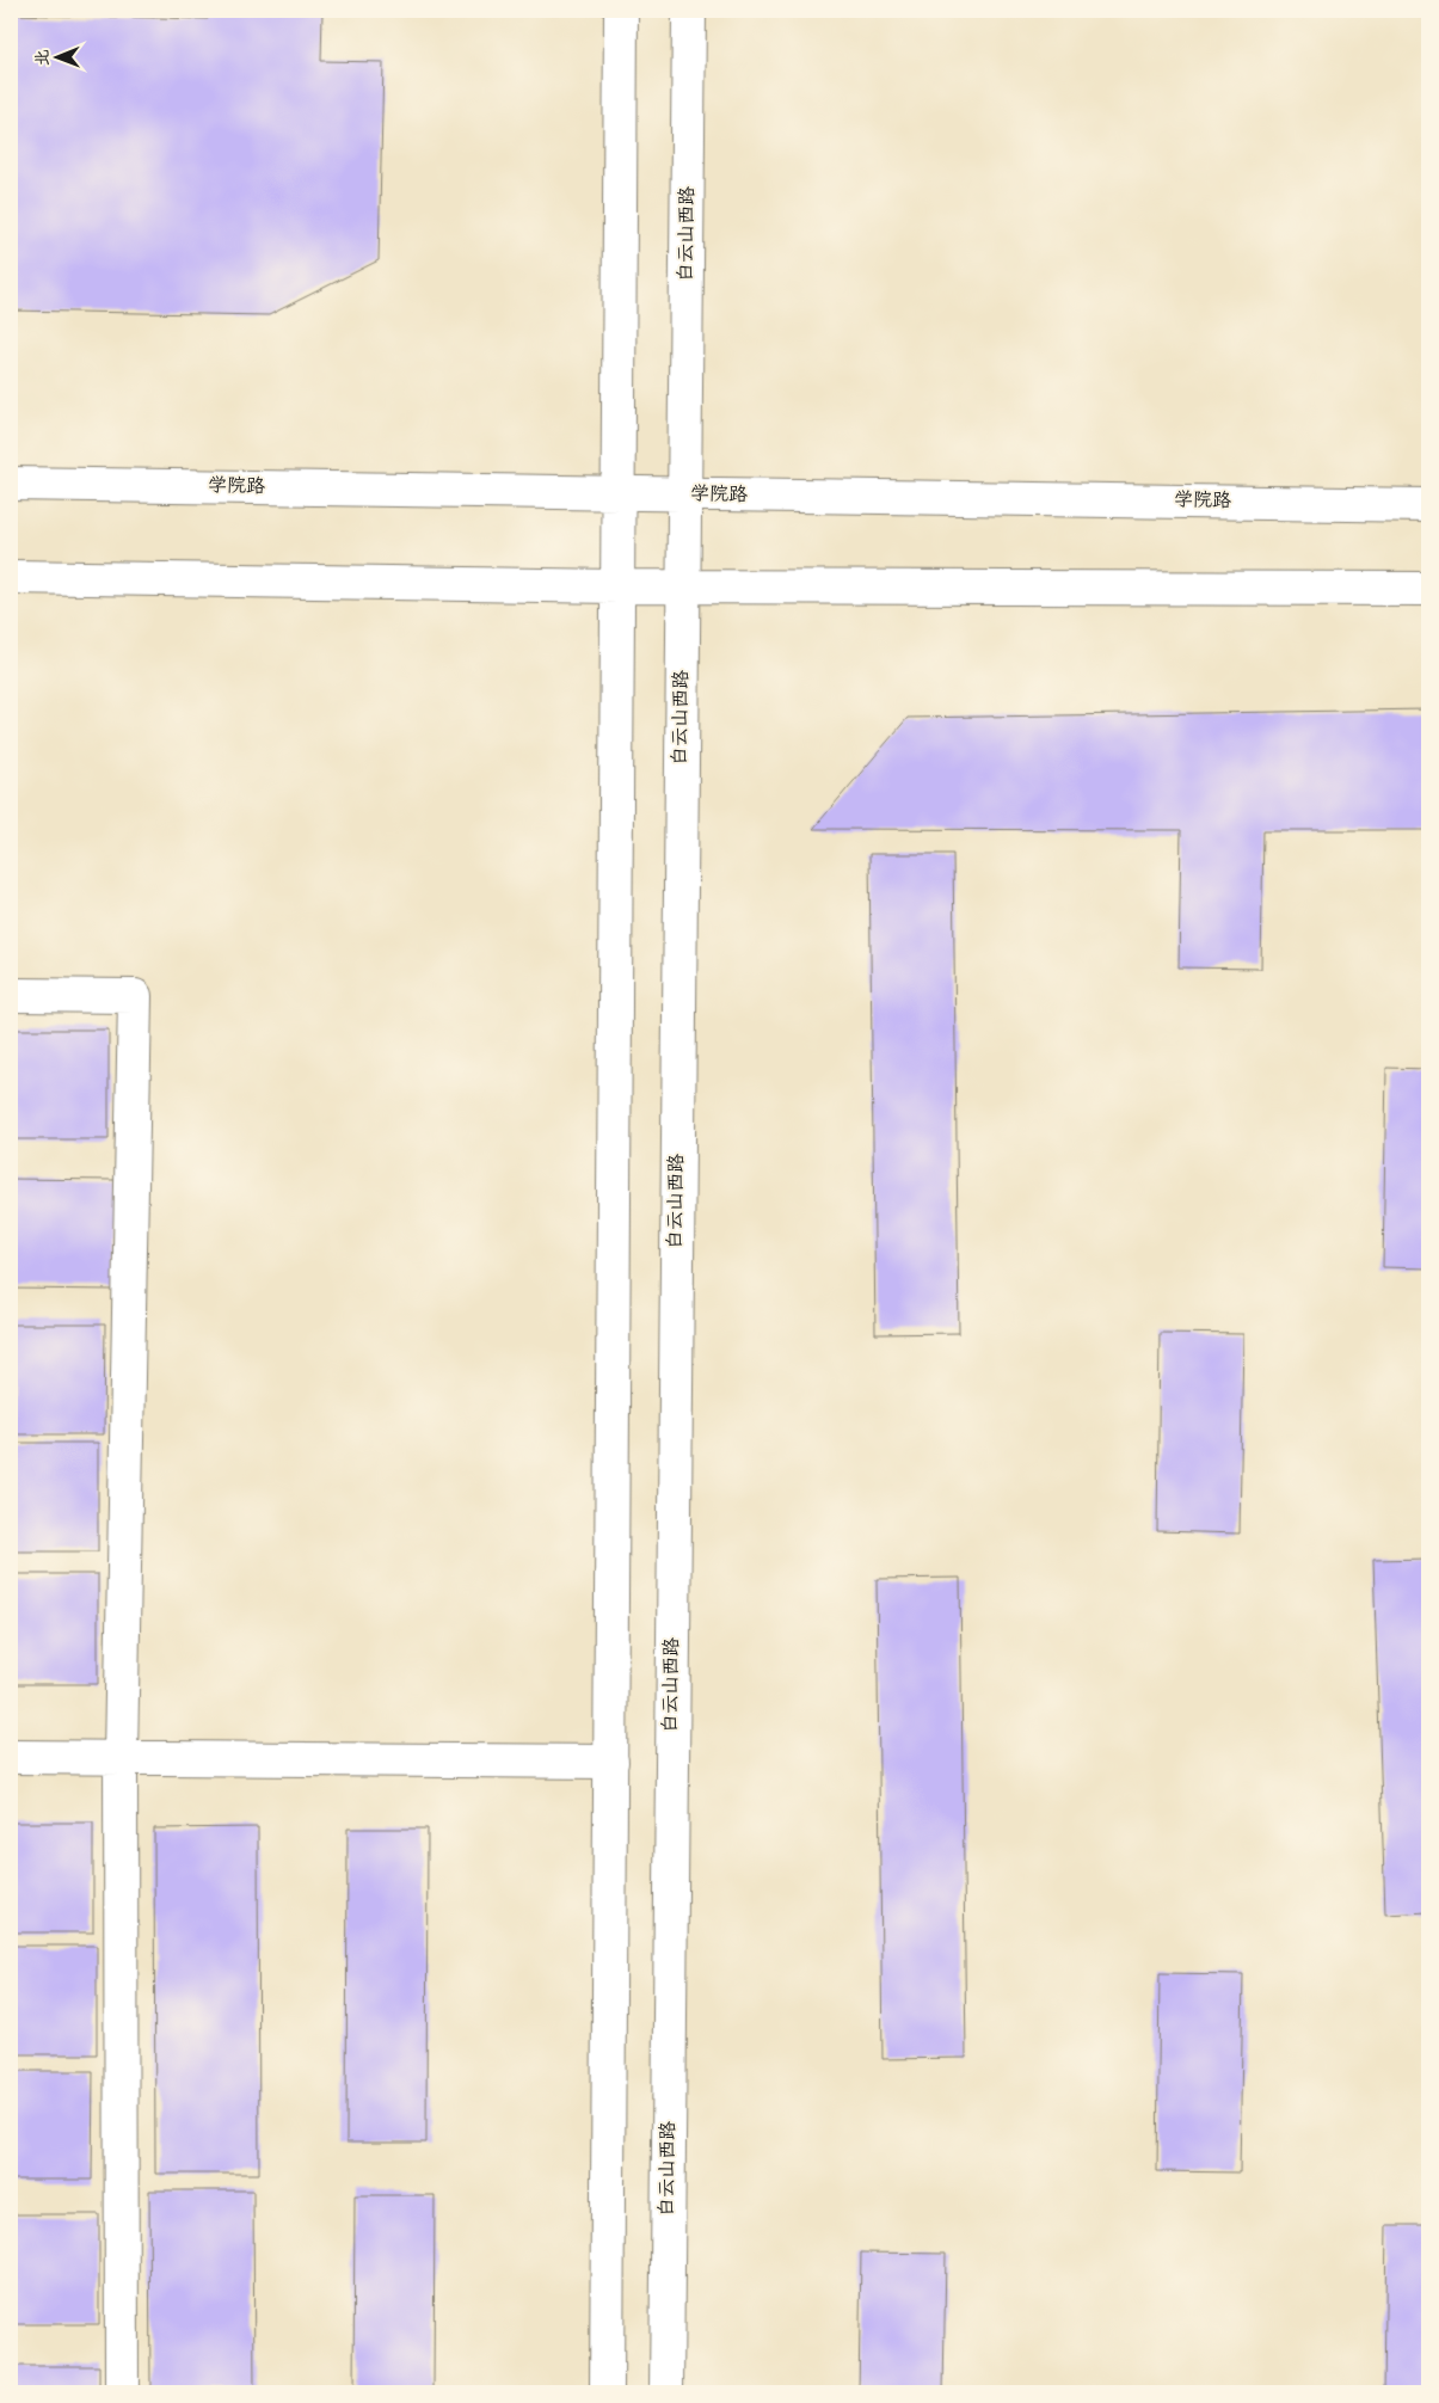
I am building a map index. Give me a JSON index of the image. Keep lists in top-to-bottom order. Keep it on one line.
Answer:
{"streets":{"main road":["白云山西路","学院路"]},"crossings":[["白云山西路","学院路"]],"north":"left"}
